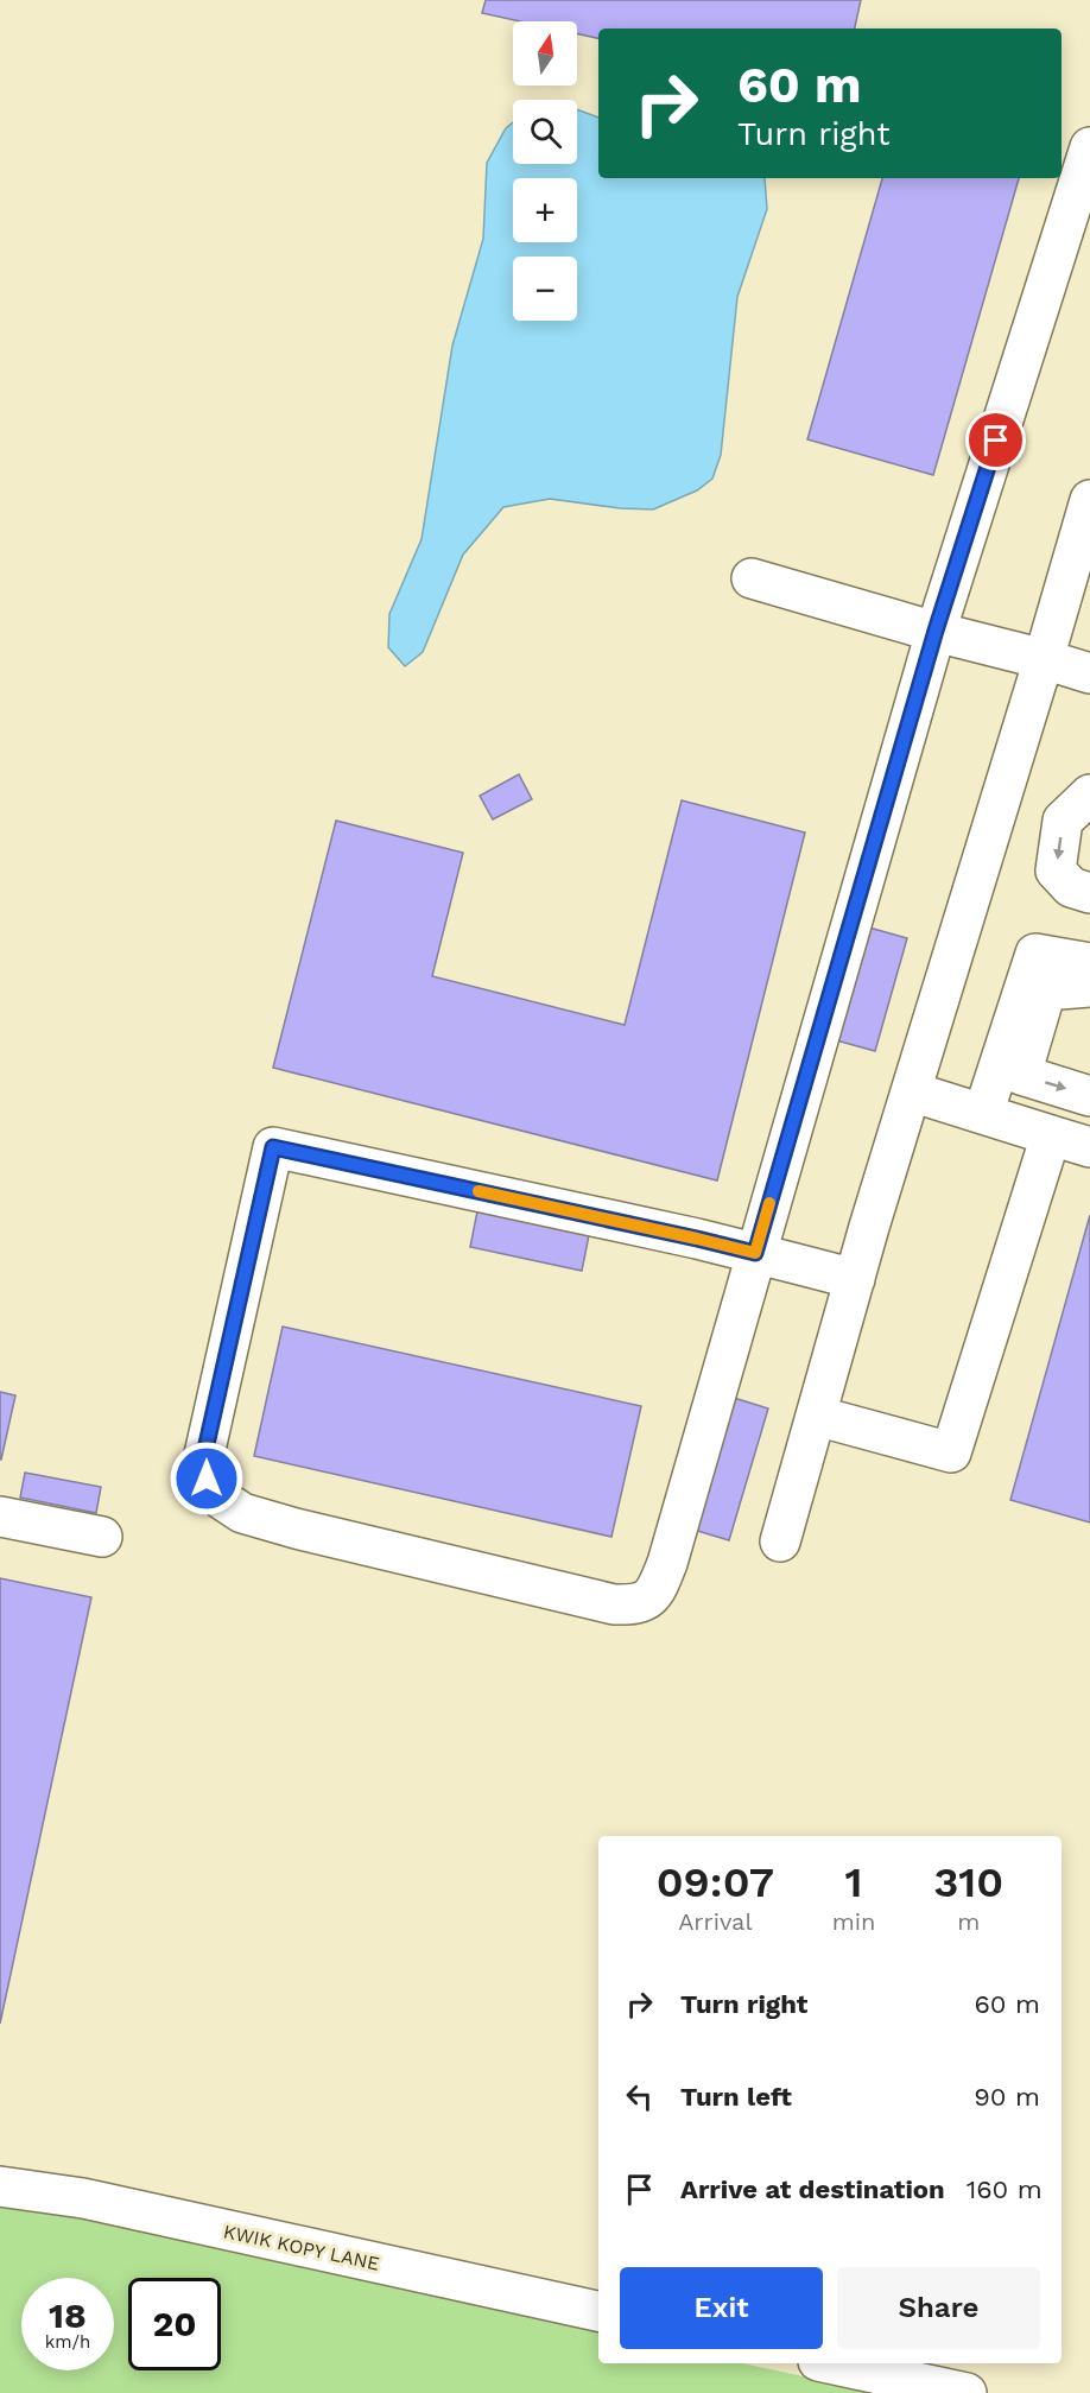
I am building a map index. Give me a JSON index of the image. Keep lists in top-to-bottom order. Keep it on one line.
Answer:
{"streets":{"street":["KWIK KOPY LANE"]},"north":"top","page":{"map_buttons":["+","−"],"turn":["60 m","Turn right"],"eta":["09:07","Arrival","1","min","310","m"],"list":[{"name":"Turn right","value":"60 m"},{"name":"Turn left","value":"90 m"},{"name":"Arrive at destination","value":"160 m"}],"buttons":["Exit","Share"],"speed":"18 km/h","limit":"20"}}
